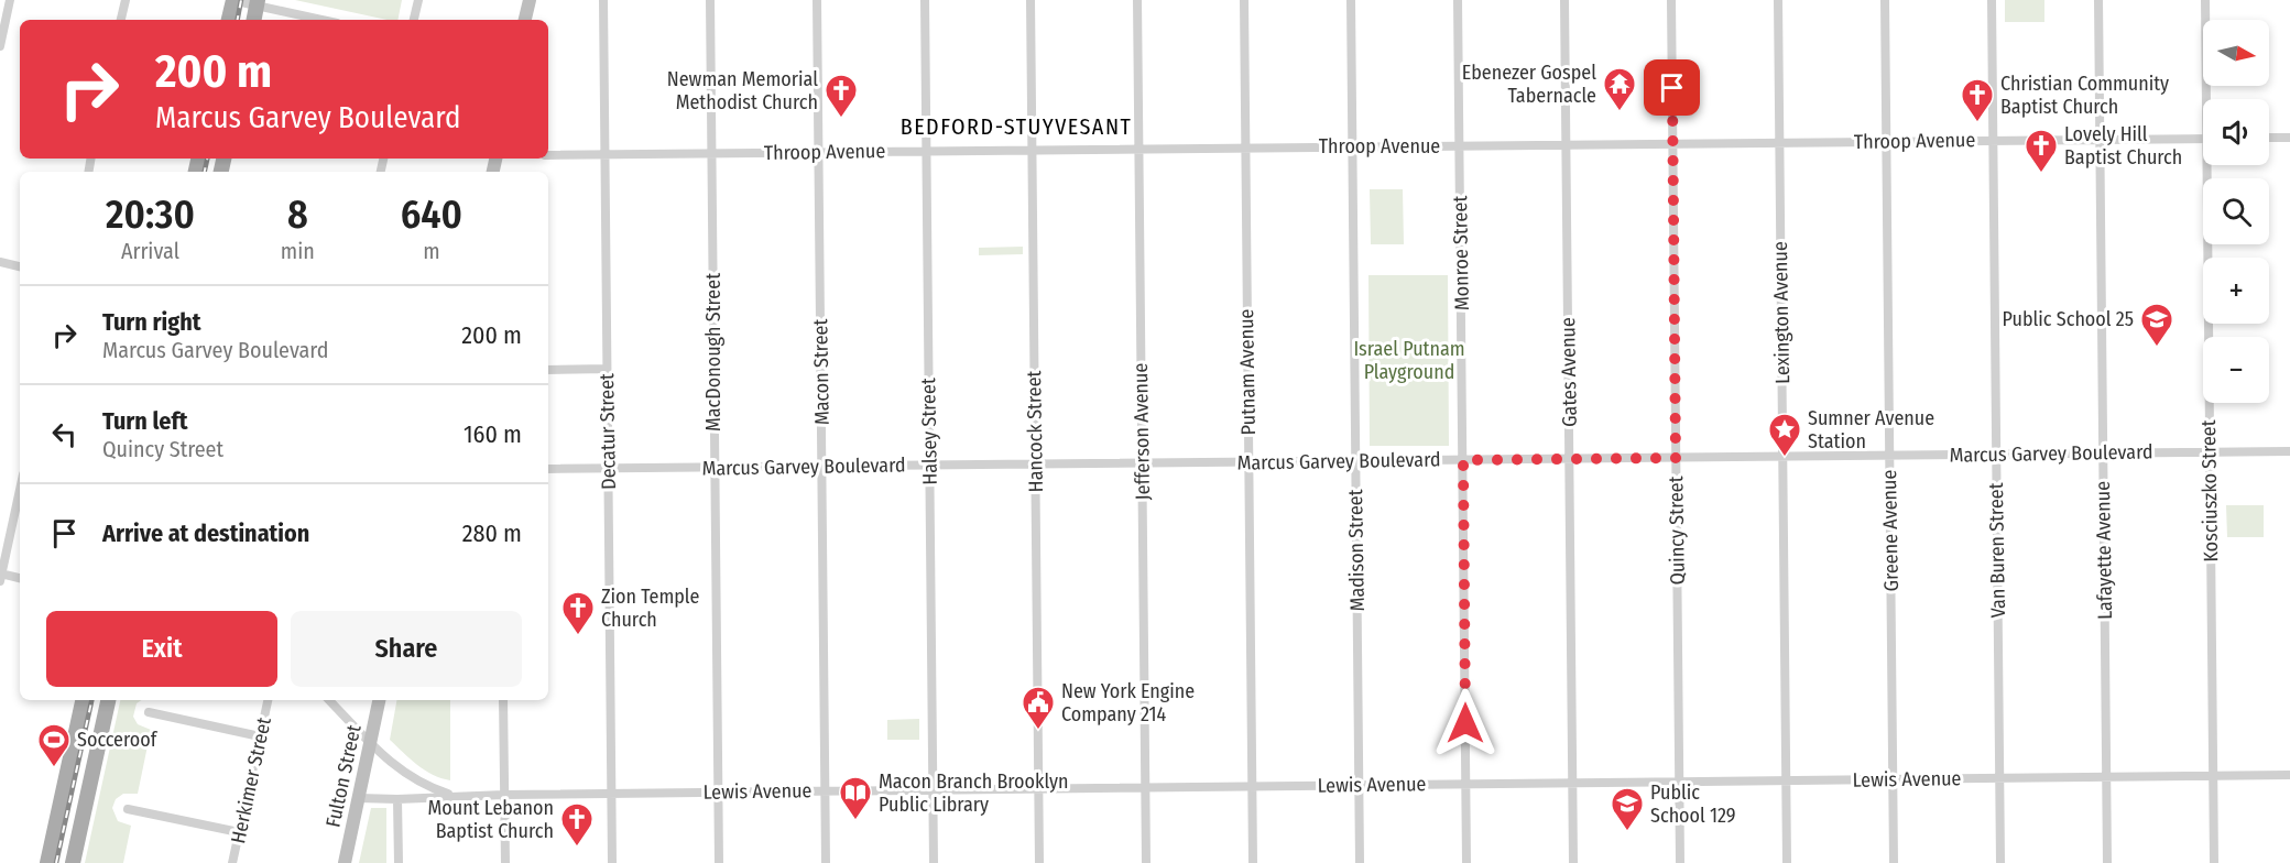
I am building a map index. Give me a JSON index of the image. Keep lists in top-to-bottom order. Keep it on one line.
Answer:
{"streets":{"main road":["Fulton Street"],"street":["Throop Avenue","Monroe Street","Lexington Avenue","MacDonough Street","Macon Street","Putnam Avenue","Gates Avenue","Decatur Street","Halsey Street","Hancock Street","Jefferson Avenue","Marcus Garvey Boulevard","Kosciuszko Street","Quincy Street","Greene Avenue","Madison Street","Van Buren Street","Lafayette Avenue","Lewis Avenue","Herkimer Street"]},"crossings":[["Throop Avenue","Monroe Street"],["Throop Avenue","Lexington Avenue"],["Throop Avenue","MacDonough Street"],["Throop Avenue","Macon Street"],["Throop Avenue","Putnam Avenue"],["Throop Avenue","Gates Avenue"],["Throop Avenue","Decatur Street"],["Throop Avenue","Halsey Street"],["Throop Avenue","Hancock Street"],["Throop Avenue","Jefferson Avenue"],["Throop Avenue","Quincy Street"],["Throop Avenue","Greene Avenue"],["Throop Avenue","Madison Street"],["Throop Avenue","Van Buren Street"],["Throop Avenue","Lafayette Avenue"],["Monroe Street","Marcus Garvey Boulevard"],["Monroe Street","Lewis Avenue"],["Lexington Avenue","Marcus Garvey Boulevard"],["Lexington Avenue","Lewis Avenue"],["MacDonough Street","Marcus Garvey Boulevard"],["MacDonough Street","Lewis Avenue"],["Macon Street","Marcus Garvey Boulevard"],["Macon Street","Lewis Avenue"],["Putnam Avenue","Marcus Garvey Boulevard"],["Putnam Avenue","Lewis Avenue"],["Gates Avenue","Marcus Garvey Boulevard"],["Gates Avenue","Lewis Avenue"],["Decatur Street","Marcus Garvey Boulevard"],["Decatur Street","Lewis Avenue"],["Halsey Street","Marcus Garvey Boulevard"],["Halsey Street","Lewis Avenue"],["Hancock Street","Marcus Garvey Boulevard"],["Hancock Street","Lewis Avenue"],["Jefferson Avenue","Marcus Garvey Boulevard"],["Jefferson Avenue","Lewis Avenue"],["Marcus Garvey Boulevard","Kosciuszko Street"],["Marcus Garvey Boulevard","Quincy Street"],["Marcus Garvey Boulevard","Greene Avenue"],["Marcus Garvey Boulevard","Madison Street"],["Marcus Garvey Boulevard","Van Buren Street"],["Marcus Garvey Boulevard","Lafayette Avenue"],["Kosciuszko Street","Lewis Avenue"],["Quincy Street","Lewis Avenue"],["Greene Avenue","Lewis Avenue"],["Madison Street","Lewis Avenue"],["Van Buren Street","Lewis Avenue"],["Lafayette Avenue","Lewis Avenue"],["Fulton Street","Lewis Avenue"]],"districts":["BEDFORD-STUYVESANT"],"parks":["Israel Putnam Playground"],"places":{"temple":["Ebenezer Gospel Tabernacle"],"church":["Newman Memorial Methodist Church","Christian Community Baptist Church","Lovely Hill Baptist Church","Zion Temple Church","Mount Lebanon Baptist Church"],"school or university":["Public School 25","Public School 129"],"place":["Sumner Avenue Station"],"public building":["New York Engine Company 214"],"sports":["Socceroof"],"library":["Macon Branch Brooklyn Public Library"]},"north":"right","page":{"map_buttons":["+","−"],"turn":["200 m","Marcus Garvey Boulevard"],"eta":["20:30","Arrival","8","min","640","m"],"list":[{"name":"Turn right","note":"Marcus Garvey Boulevard","value":"200 m"},{"name":"Turn left","note":"Quincy Street","value":"160 m"},{"name":"Arrive at destination","value":"280 m"}],"buttons":["Exit","Share"]}}
